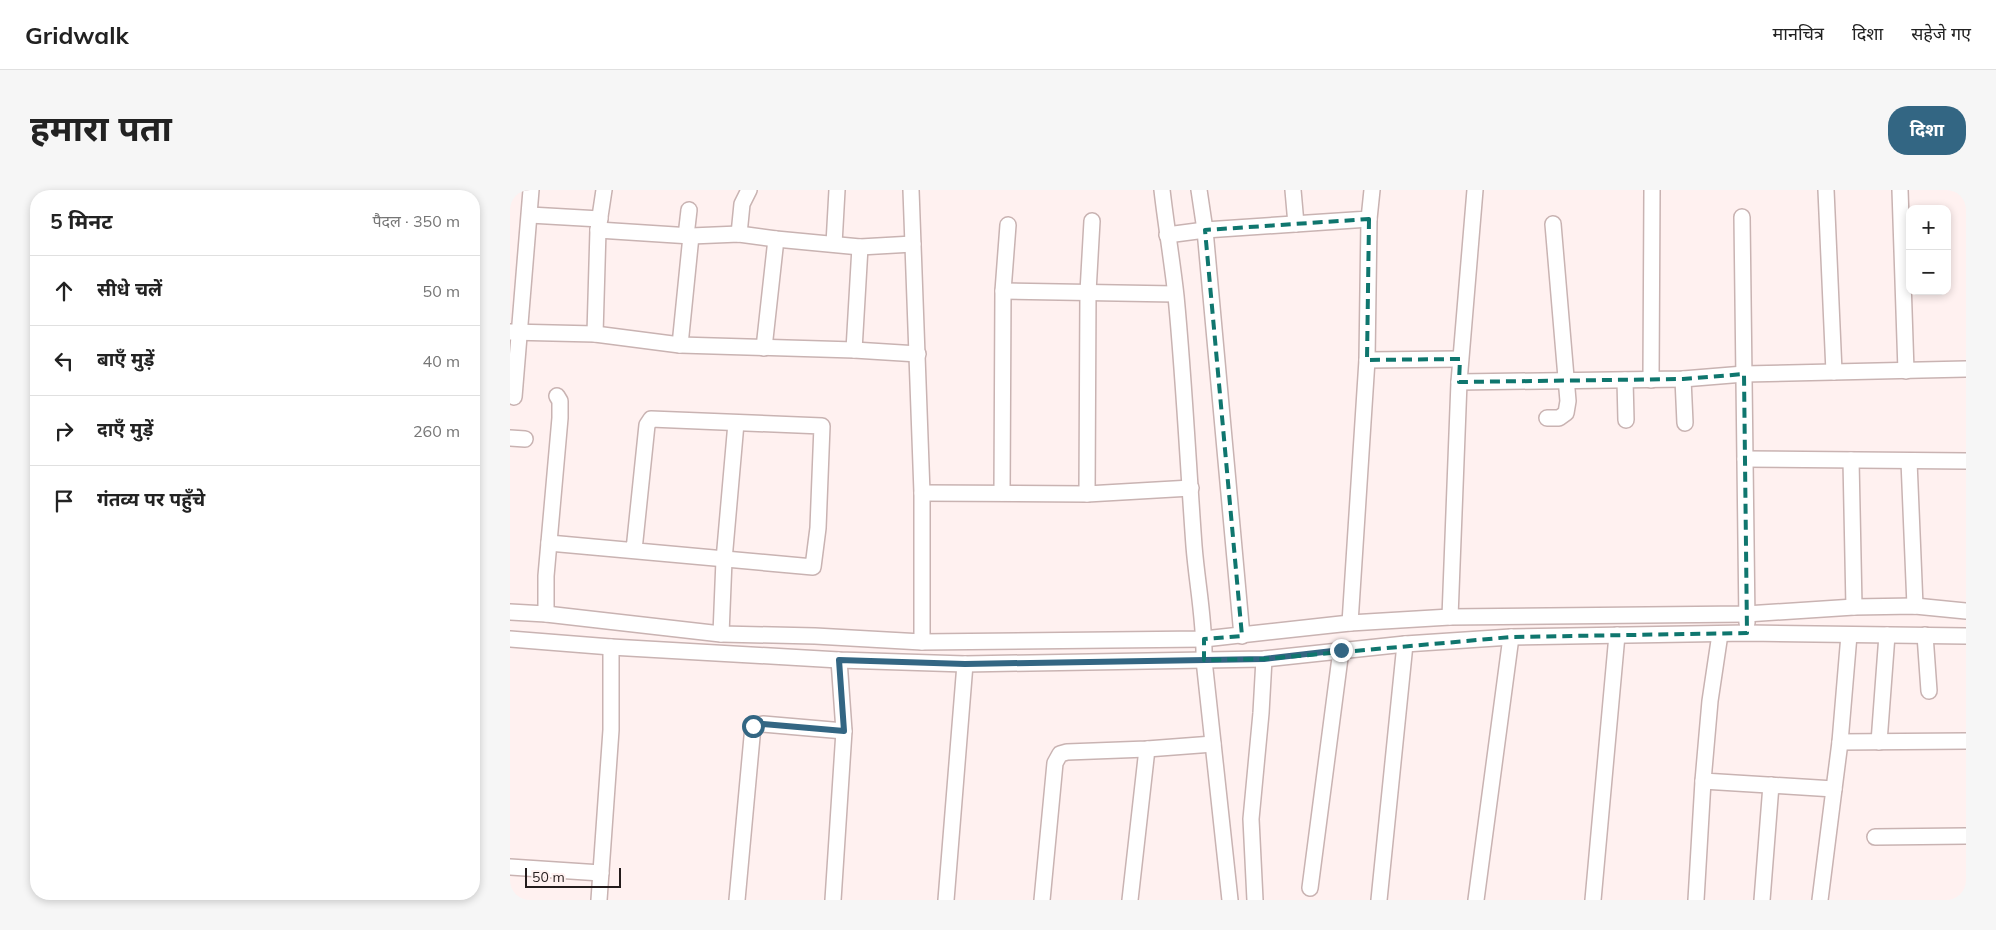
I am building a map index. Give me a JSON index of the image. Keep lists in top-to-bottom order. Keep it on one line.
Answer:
{"scale_bar":"50 m","page":{"header":"Gridwalk","nav":["मानचित्र","दिशा","सहेजे गए"],"title":"हमारा पता","buttons":"दिशा","heading":["5 मिनट","पैदल · 350 m"],"map_buttons":["+","−"],"list":[["सीधे चलें","50 m"],["बाएँ मुड़ें","40 m"],["दाएँ मुड़ें","260 m"],"गंतव्य पर पहुँचे"],"scale":"50 m"}}
